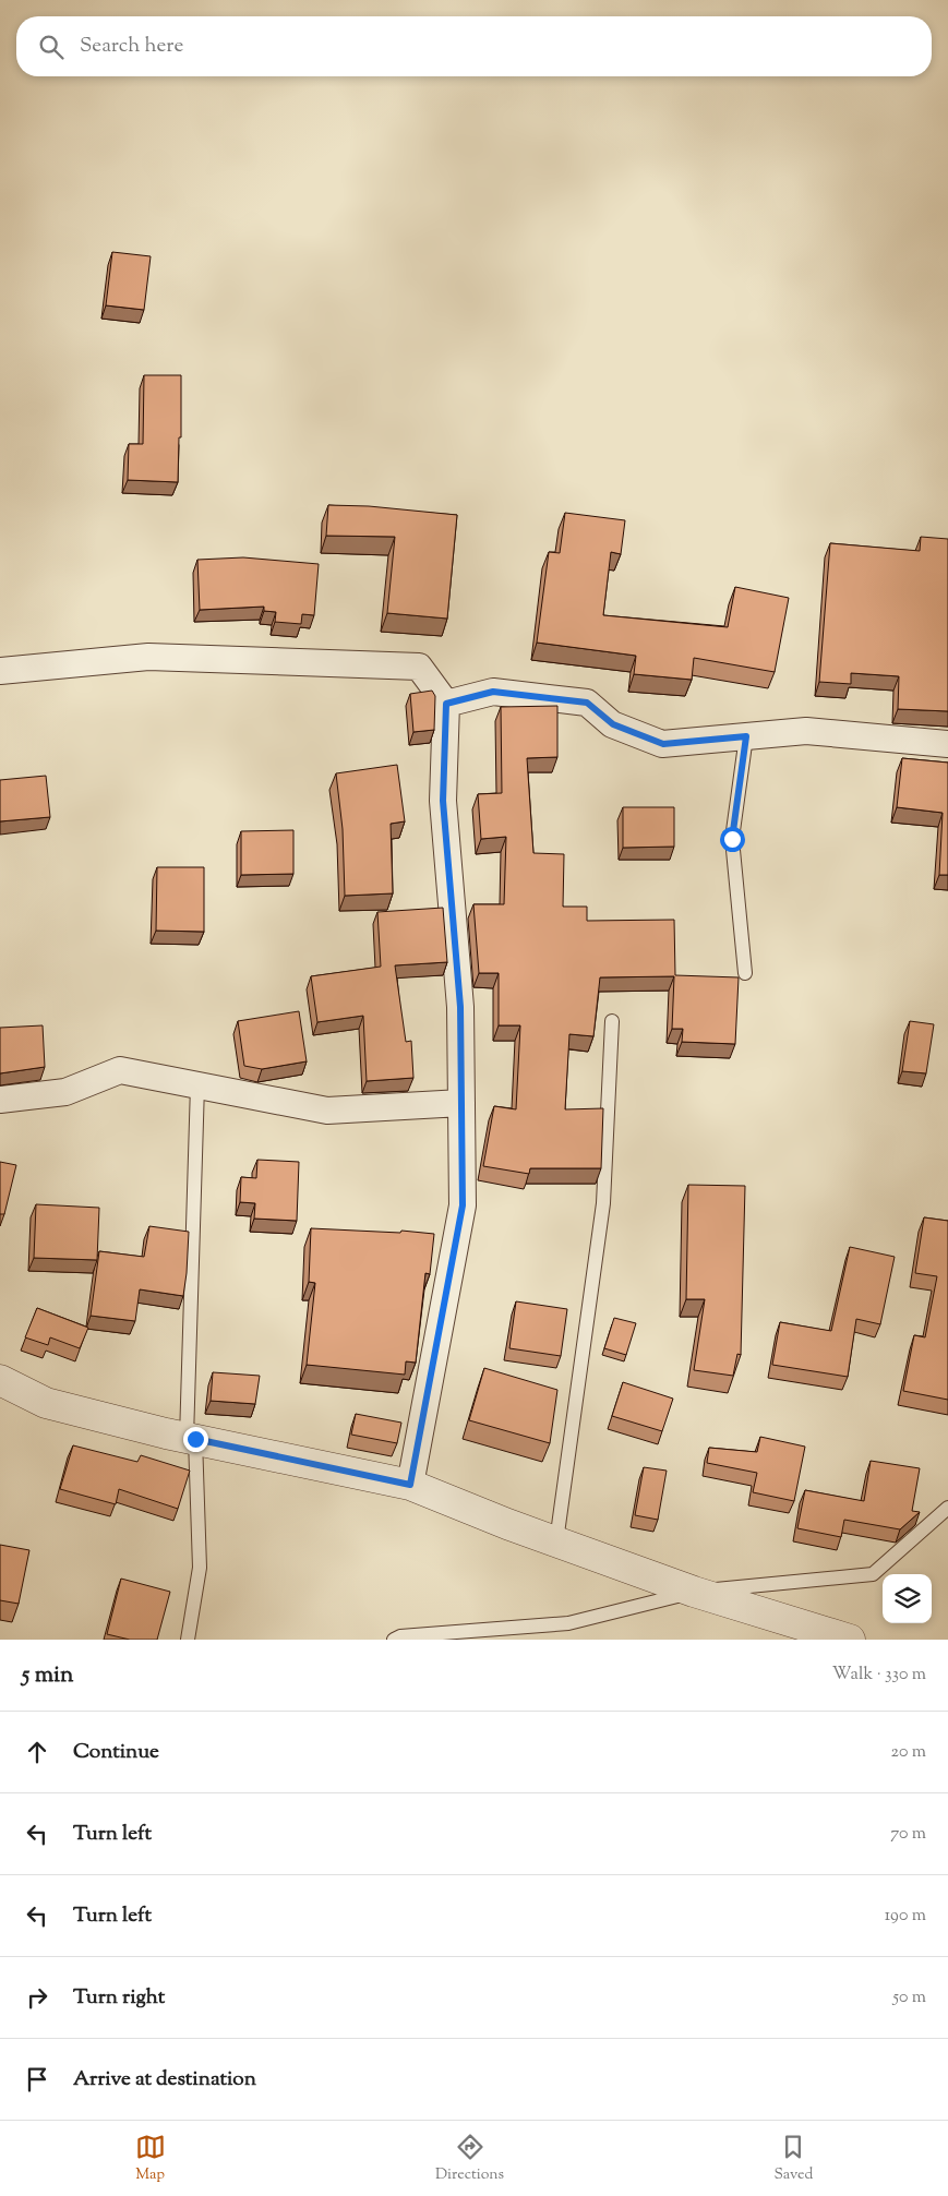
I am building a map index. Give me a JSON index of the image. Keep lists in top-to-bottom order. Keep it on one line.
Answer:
{"page":{"search":"Search here","heading":["5 min","Walk · 330 m"],"list":[["Continue","20 m"],["Turn left","70 m"],["Turn left","190 m"],["Turn right","50 m"],"Arrive at destination"],"nav":["Map","Directions","Saved"]}}
